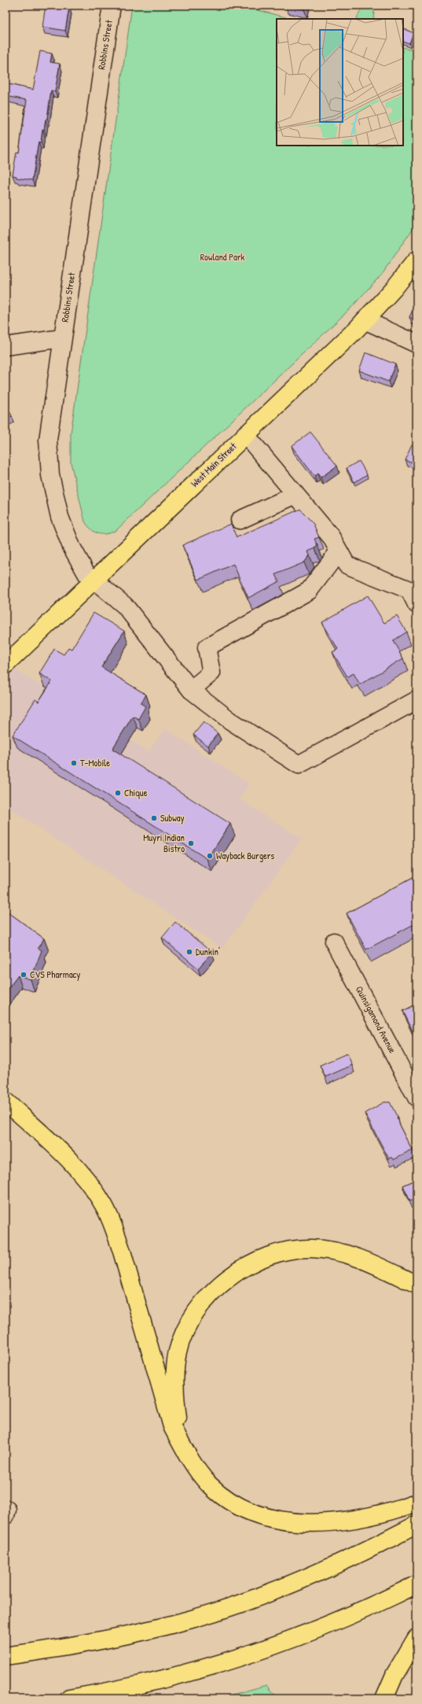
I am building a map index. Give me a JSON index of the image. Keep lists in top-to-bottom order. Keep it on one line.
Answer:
{"streets":{"main road":["West Main Street"],"street":["Robbins Street","Quinsigamond Avenue"]},"crossings":[["Robbins Street","West Main Street"]],"parks":["Rowland Park"],"places":["T-Mobile","Chique","Subway","Muyri Indian Bistro","Wayback Burgers","Dunkin'","CVS Pharmacy"]}
